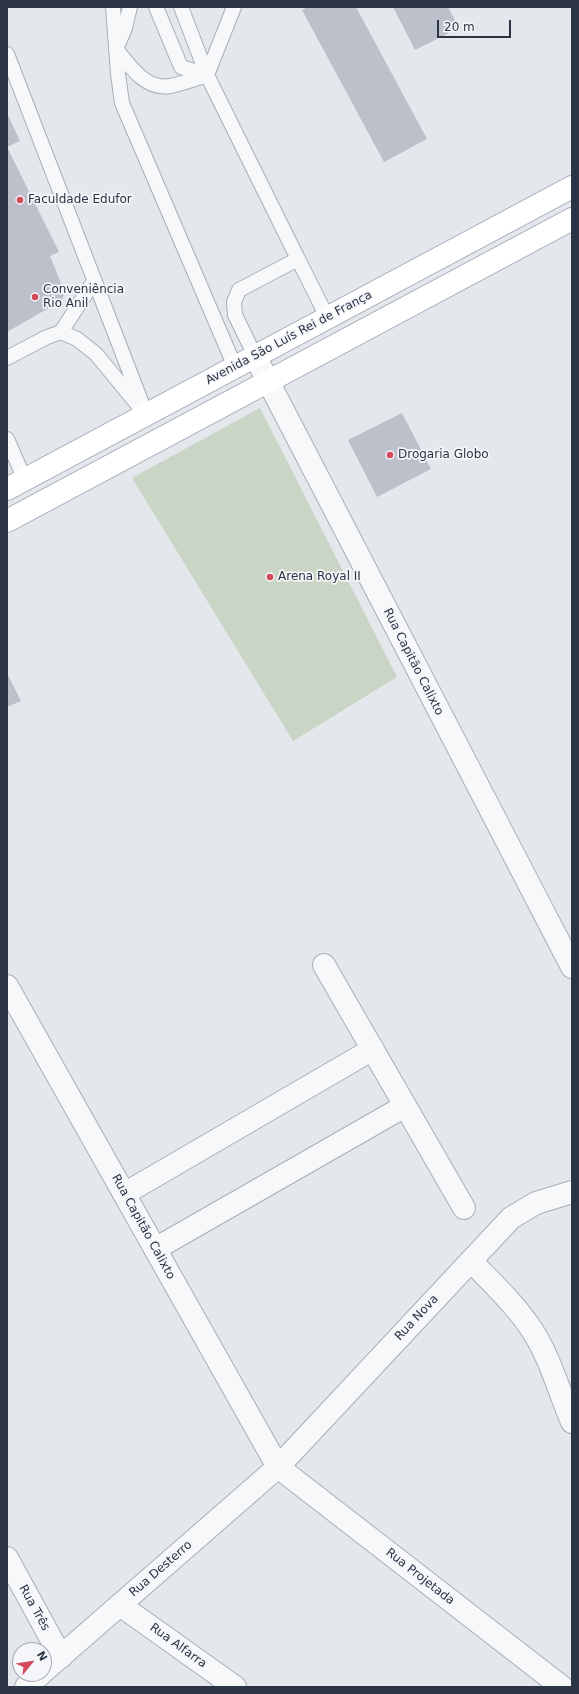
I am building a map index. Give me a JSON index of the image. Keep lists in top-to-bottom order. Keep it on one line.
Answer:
{"streets":{"main road":["Avenida São Luís Rei de França"],"street":["Rua Capitão Calixto","Rua Nova","Rua Desterro","Rua Projetada","Rua Três","Rua Alfarra"]},"crossings":[["Avenida São Luís Rei de França","Rua Capitão Calixto"],["Rua Capitão Calixto","Rua Nova"],["Rua Capitão Calixto","Rua Desterro"],["Rua Capitão Calixto","Rua Projetada"],["Rua Nova","Rua Desterro"],["Rua Nova","Rua Projetada"],["Rua Desterro","Rua Projetada"],["Rua Desterro","Rua Três"],["Rua Desterro","Rua Alfarra"]],"places":["Faculdade Edufor","Conveniência Rio Anil","Drogaria Globo","Arena Royal II"],"scale_bar":"20 m","north":"top right"}
